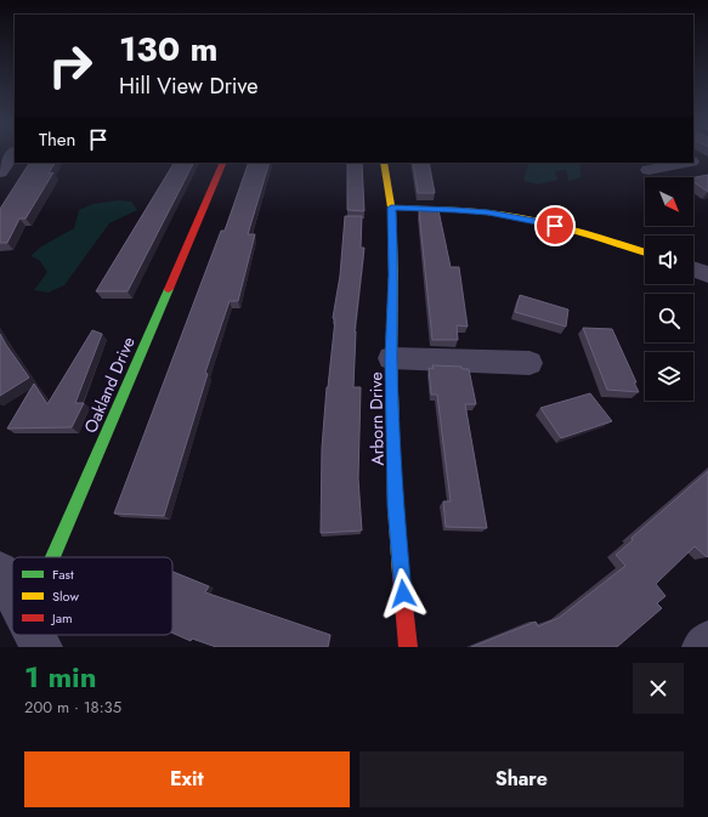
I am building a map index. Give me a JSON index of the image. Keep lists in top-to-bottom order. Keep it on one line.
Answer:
{"streets":{"street":["Oakland Drive","Arborn Drive"]},"legend":["Fast","Slow","Jam"],"north":"bottom right","page":{"turn":["130 m","Hill View Drive"],"then":"Then","heading":["1 min","200 m · 18:35"],"buttons":["Exit","Share"]}}
